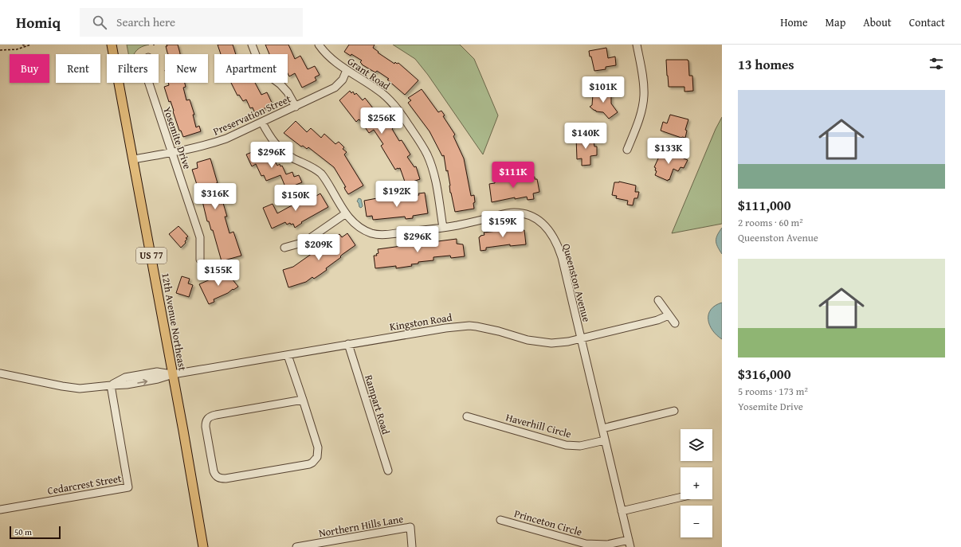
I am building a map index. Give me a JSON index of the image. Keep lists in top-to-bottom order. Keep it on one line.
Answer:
{"streets":{"main road":["US 77","12th Avenue Northeast"],"street":["Grant Road","Preservation Street","Yosemite Drive","Queenston Avenue","Kingston Road","Rampart Road","Haverhill Circle","Cedarcrest Street","Princeton Circle","Northern Hills Lane"]},"crossings":[["Grant Road","Preservation Street"],["Grant Road","Queenston Avenue"],["Preservation Street","Yosemite Drive"],["Preservation Street","Queenston Avenue"],["Preservation Street","12th Avenue Northeast"],["Queenston Avenue","Kingston Road"],["Queenston Avenue","Haverhill Circle"],["Queenston Avenue","Princeton Circle"],["12th Avenue Northeast","Kingston Road"],["Kingston Road","Rampart Road"],["Kingston Road","Cedarcrest Street"]],"scale_bar":"50 m","page":{"header":"Homiq","search":"Search here","nav":["Home","Map","About","Contact"],"heading":"13 homes","chip":["Buy","Rent","Filters","New","Apartment"],"price":["$101K","$256K","$140K","$133K","$296K","$111K","$192K","$316K","$150K","$159K","$296K","$209K","$155K"],"list":[{"name":"$111,000","note":"2 rooms · 60 m² · Queenston Avenue"},{"name":"$316,000","note":"5 rooms · 173 m² · Yosemite Drive"}],"map_buttons":["+","−"],"scale":"50 m"}}
